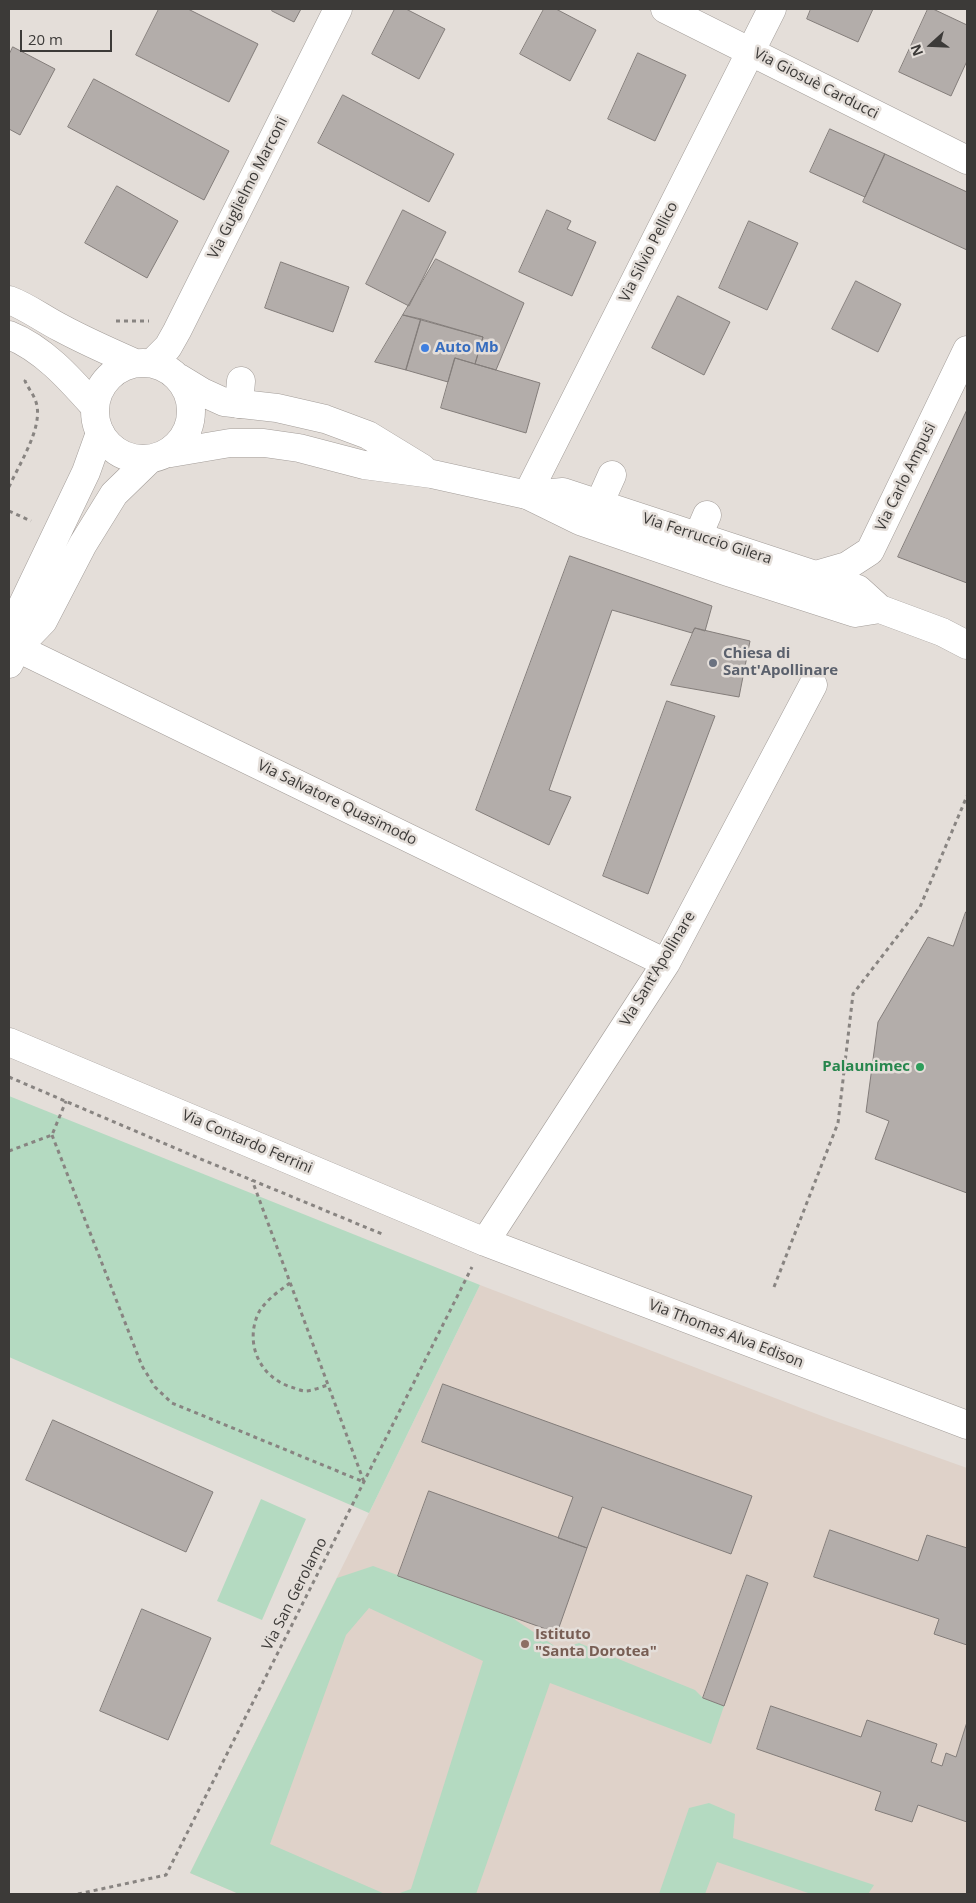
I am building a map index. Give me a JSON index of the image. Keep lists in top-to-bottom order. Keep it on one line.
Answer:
{"streets":{"street":["Via Giosuè Carducci","Via Guglielmo Marconi","Via Silvio Pellico","Via Carlo Ampusi","Via Ferruccio Gilera","Via Salvatore Quasimodo","Via Sant'Apollinare","Via Contardo Ferrini","Via Thomas Alva Edison"],"path":["Via San Gerolamo"]},"crossings":[["Via Giosuè Carducci","Via Silvio Pellico"],["Via Guglielmo Marconi","Via Ferruccio Gilera"],["Via Silvio Pellico","Via Ferruccio Gilera"],["Via Carlo Ampusi","Via Ferruccio Gilera"],["Via Salvatore Quasimodo","Via Sant'Apollinare"],["Via Sant'Apollinare","Via Contardo Ferrini"],["Via Sant'Apollinare","Via Thomas Alva Edison"],["Via Sant'Apollinare","Via San Gerolamo"],["Via Contardo Ferrini","Via Thomas Alva Edison"],["Via Contardo Ferrini","Via San Gerolamo"],["Via Thomas Alva Edison","Via San Gerolamo"]],"places":["Auto Mb","Chiesa di Sant'Apollinare","Palaunimec","Istituto \"Santa Dorotea\""],"scale_bar":"20 m","north":"left"}
